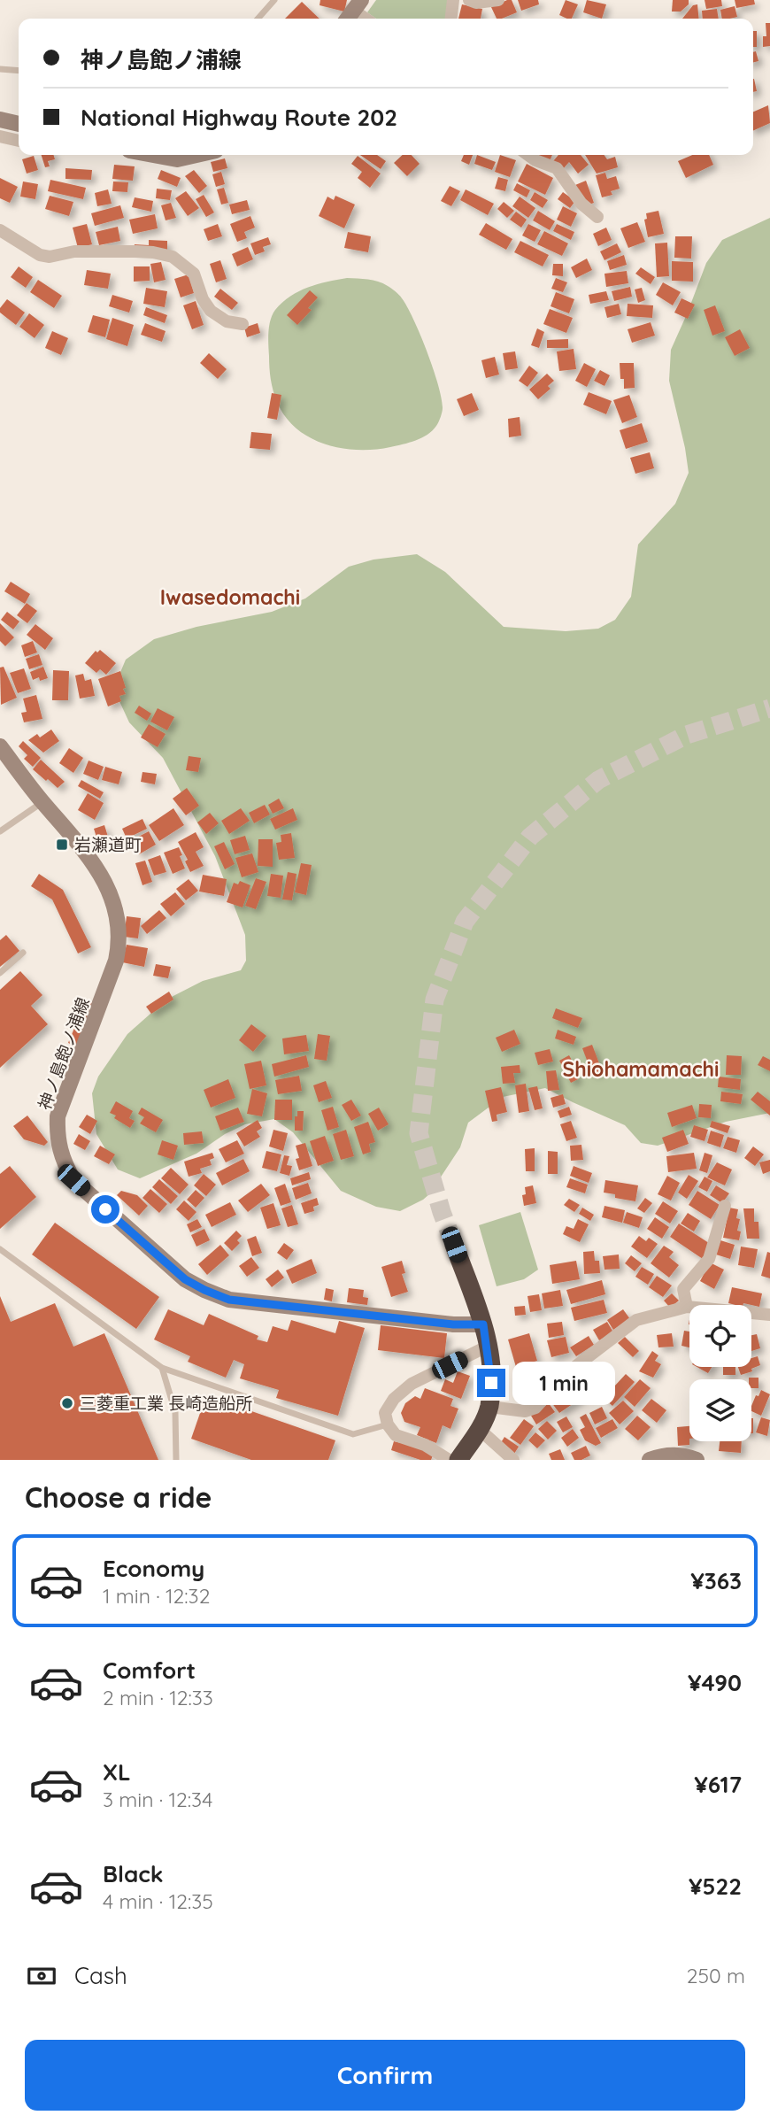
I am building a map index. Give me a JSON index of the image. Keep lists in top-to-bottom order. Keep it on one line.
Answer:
{"streets":{"main road":["神ノ島飽ノ浦線"]},"districts":["Iwasedomachi","Shiohamamachi"],"places":{"transit":["岩瀬道町"],"other":["三菱重工業 長崎造船所"]},"page":{"banner":["神ノ島飽ノ浦線","National Highway Route 202"],"bubble":"1 min","heading":"Choose a ride","list":[{"name":"Economy","note":"1 min · 12:32","value":"¥363"},{"name":"Comfort","note":"2 min · 12:33","value":"¥490"},{"name":"XL","note":"3 min · 12:34","value":"¥617"},{"name":"Black","note":"4 min · 12:35","value":"¥522"}],"pay":["Cash","250 m"],"buttons":"Confirm"}}
